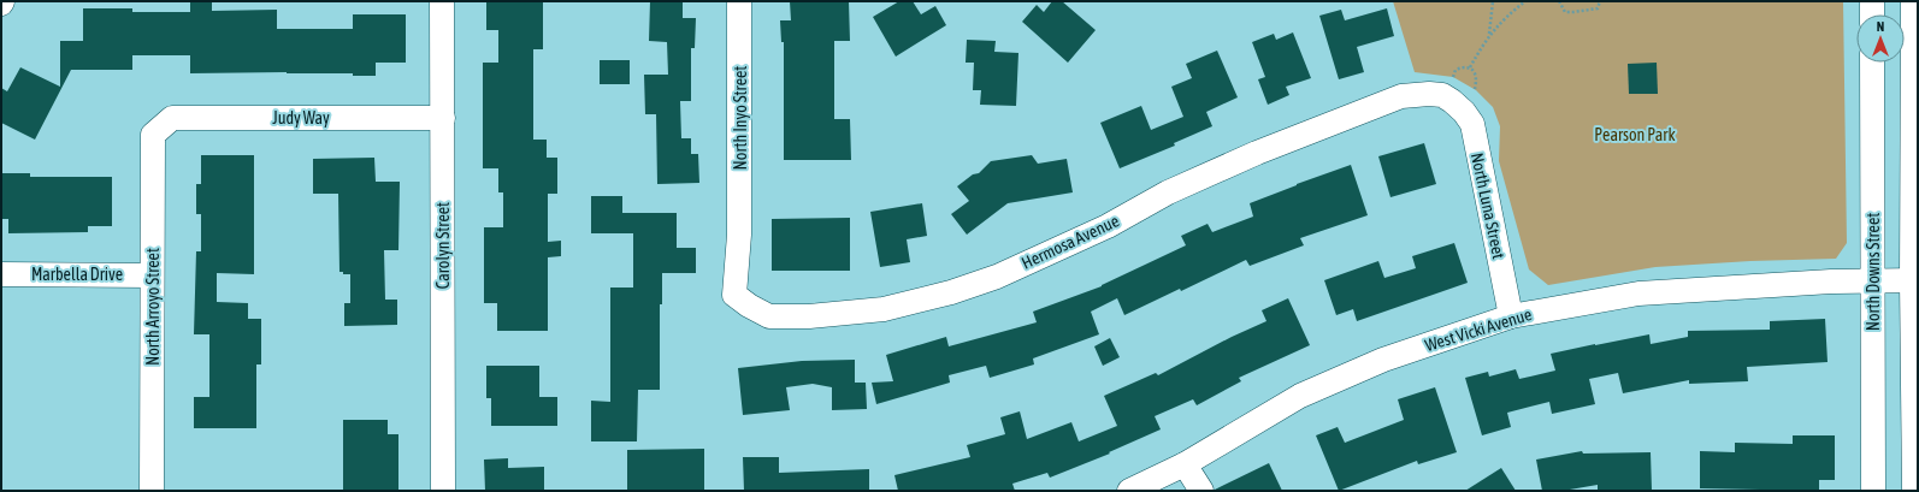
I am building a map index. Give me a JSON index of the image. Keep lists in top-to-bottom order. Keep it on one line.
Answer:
{"streets":{"street":["Judy Way","North Inyo Street","North Luna Street","Hermosa Avenue","Carolyn Street","North Downs Street","Marbella Drive","North Arroyo Street","West Vicki Avenue"]},"crossings":[["Judy Way","Carolyn Street"],["Judy Way","North Arroyo Street"],["North Inyo Street","Hermosa Avenue"],["North Luna Street","Hermosa Avenue"],["North Luna Street","West Vicki Avenue"],["North Downs Street","West Vicki Avenue"],["Marbella Drive","North Arroyo Street"]],"parks":["Pearson Park"],"north":"top"}
